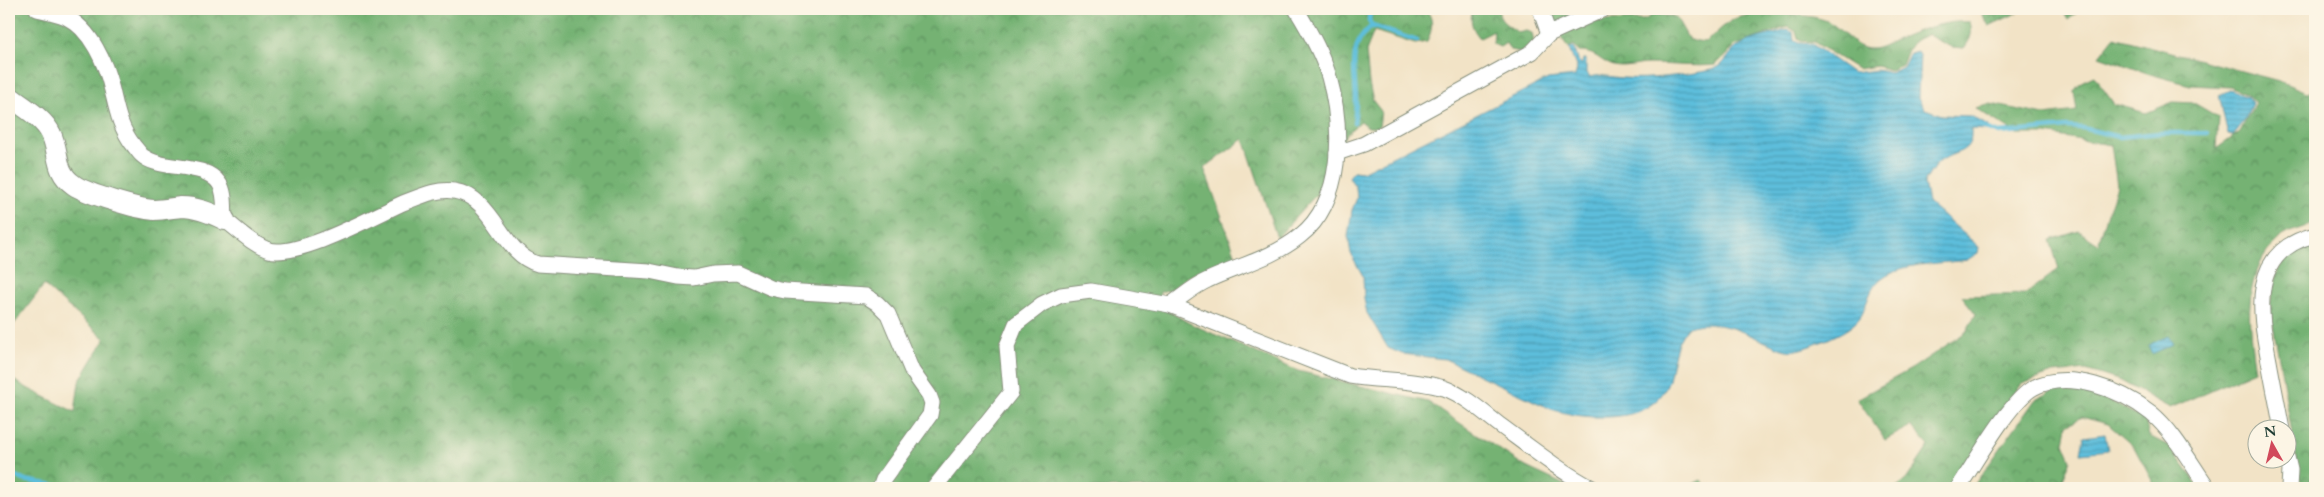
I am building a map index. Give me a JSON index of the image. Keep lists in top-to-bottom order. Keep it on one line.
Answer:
{"north":"top"}
